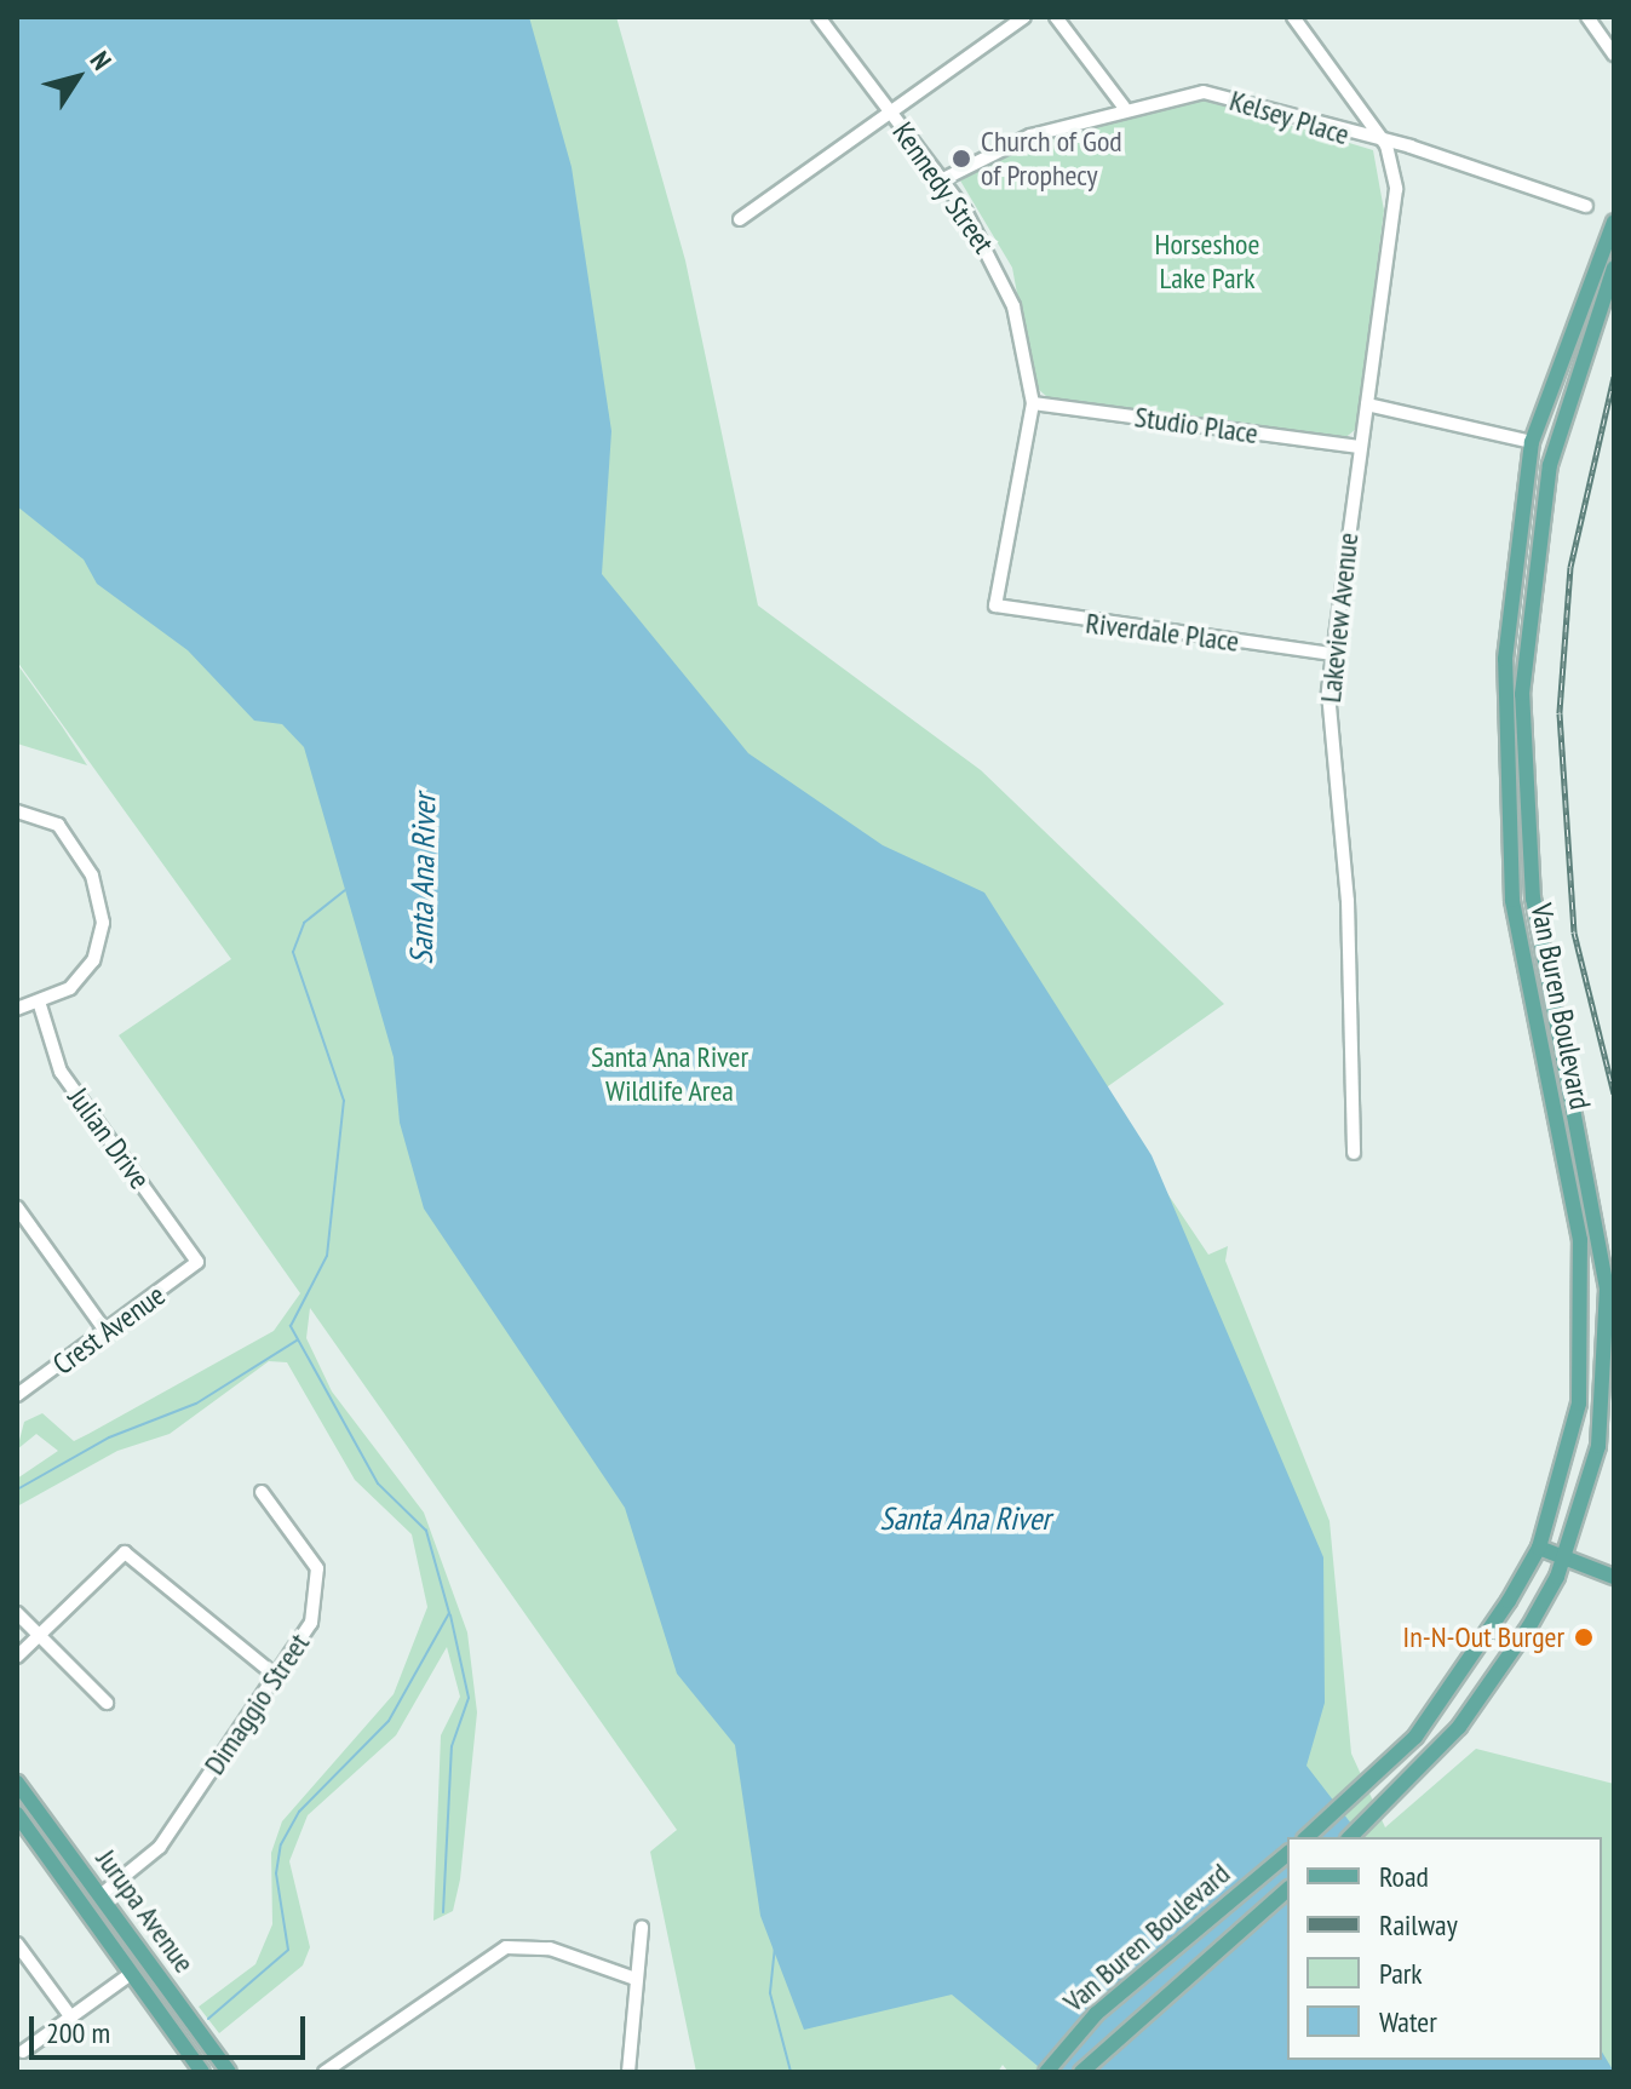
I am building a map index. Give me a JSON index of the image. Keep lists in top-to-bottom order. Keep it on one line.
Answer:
{"streets":{"main road":["Van Buren Boulevard","Jurupa Avenue"],"street":["Kelsey Place","Kennedy Street","Studio Place","Lakeview Avenue","Riverdale Place","Julian Drive","Crest Avenue","Dimaggio Street"]},"crossings":[["Kelsey Place","Kennedy Street"],["Kelsey Place","Lakeview Avenue"],["Kennedy Street","Studio Place"],["Kennedy Street","Riverdale Place"],["Studio Place","Lakeview Avenue"],["Lakeview Avenue","Riverdale Place"],["Julian Drive","Crest Avenue"],["Dimaggio Street","Jurupa Avenue"]],"water":["Santa Ana River"],"parks":["Horseshoe Lake Park","Santa Ana River Wildlife Area"],"places":["Church of God of Prophecy","In-N-Out Burger"],"legend":["Road","Railway","Park","Water"],"scale_bar":"200 m","north":"top right"}
